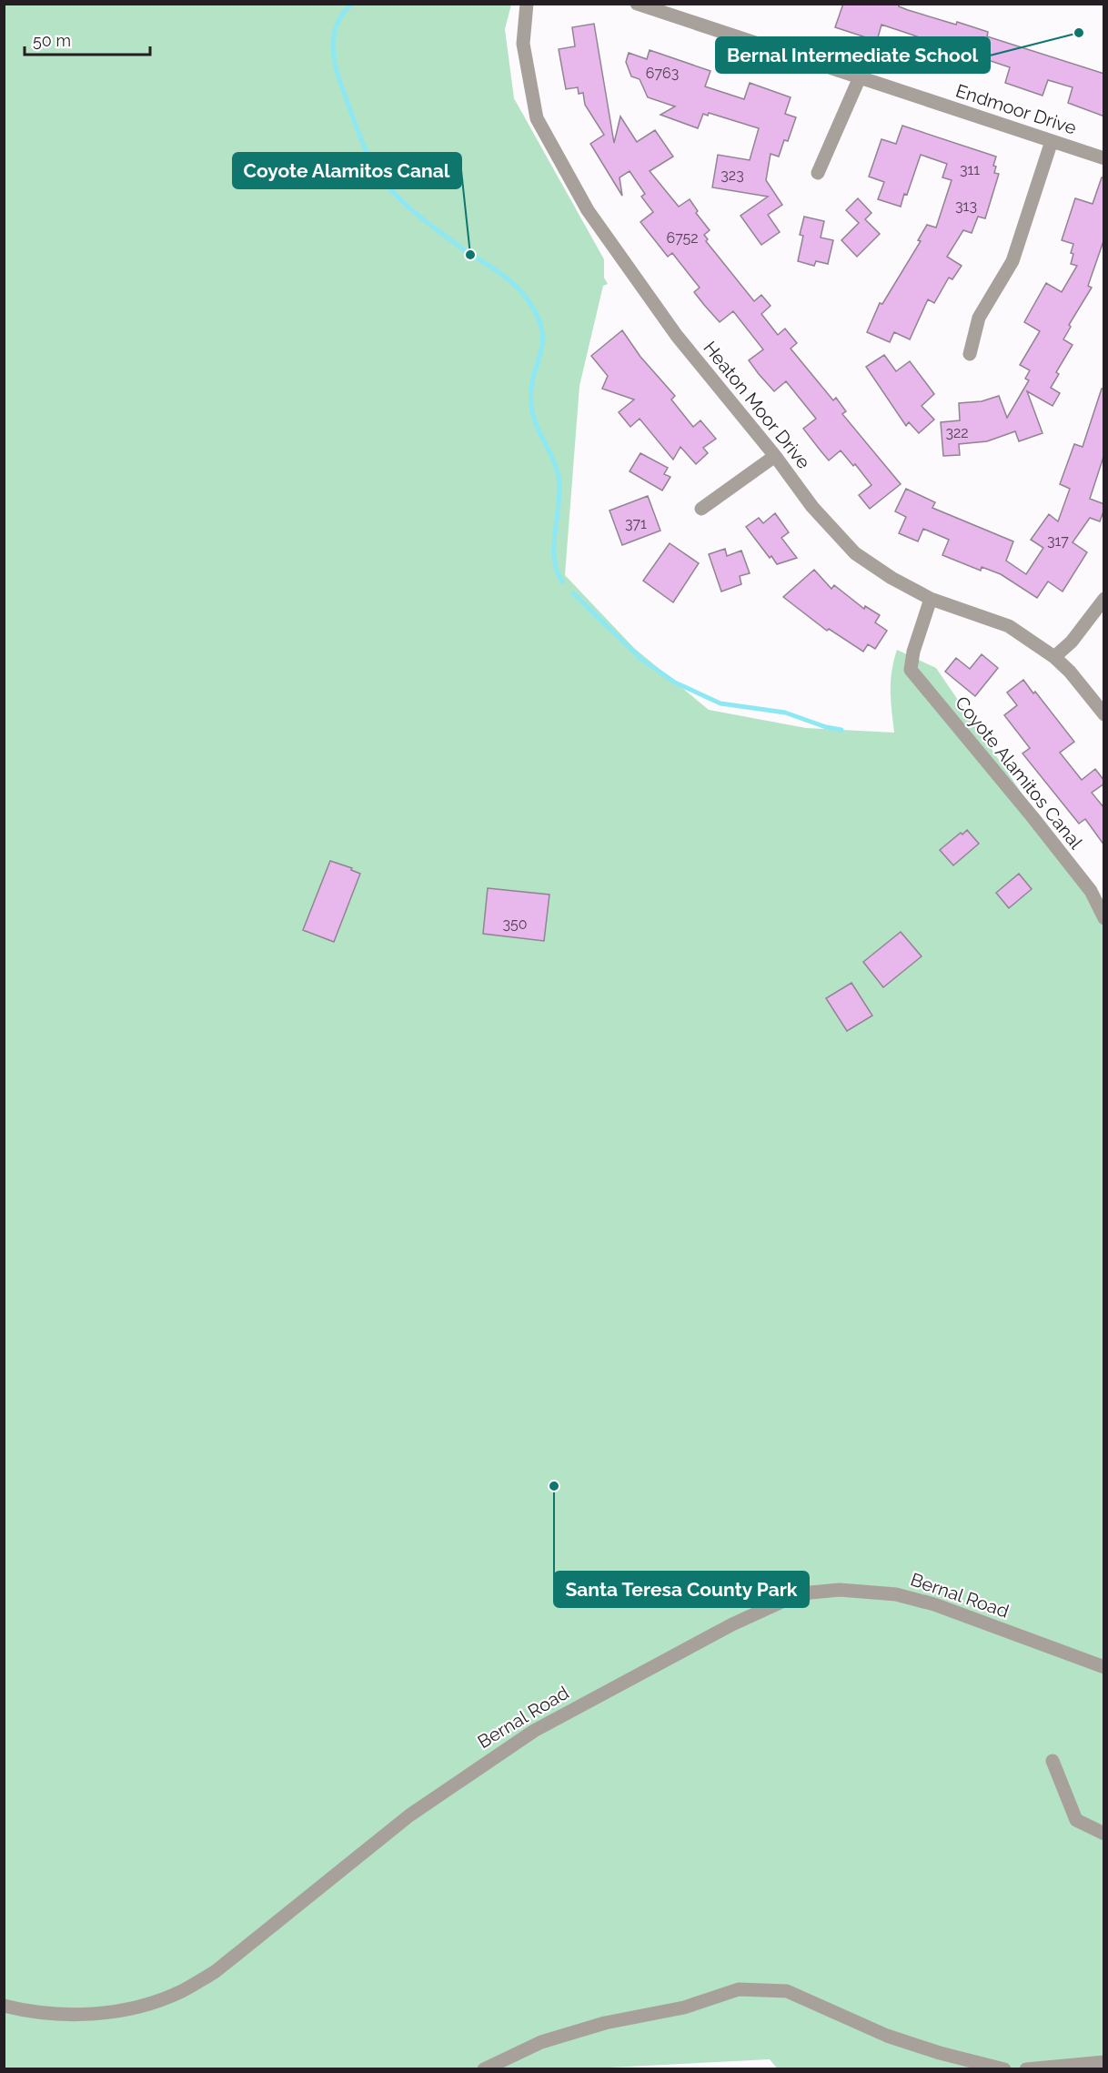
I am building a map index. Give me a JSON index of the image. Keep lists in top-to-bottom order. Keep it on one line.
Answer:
{"streets":{"street":["Endmoor Drive","Heaton Moor Drive","Coyote Alamitos Canal","Bernal Road"]},"crossings":[["Heaton Moor Drive","Coyote Alamitos Canal"]],"places":["Bernal Intermediate School","Coyote Alamitos Canal","Santa Teresa County Park"],"house_numbers":["6763","311","323","313","6752","322","371","317","350"],"scale_bar":"50 m"}
